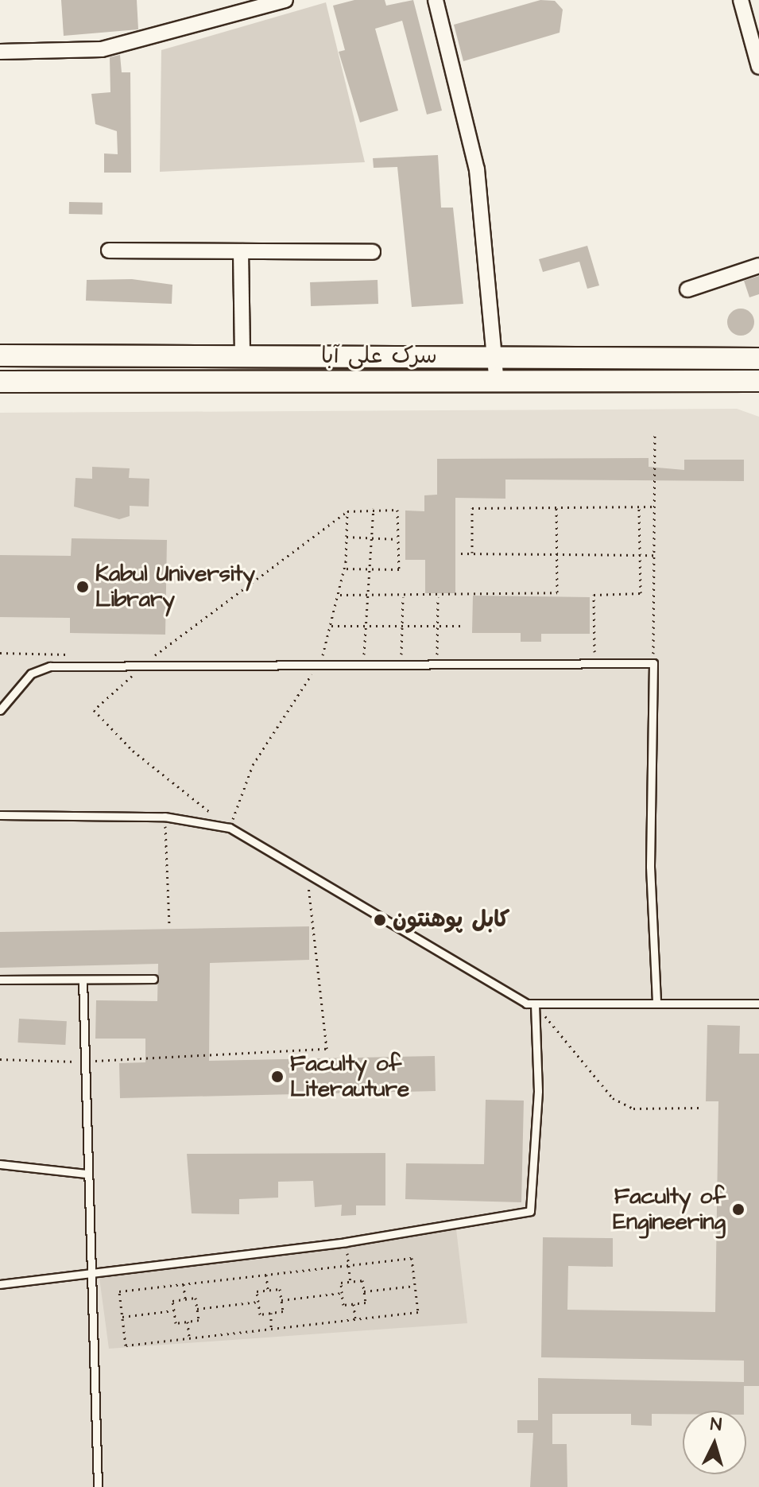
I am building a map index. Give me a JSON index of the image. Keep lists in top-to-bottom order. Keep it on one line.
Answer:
{"streets":{"street":["سرک علی آبا"]},"places":["Kabul University Library","کابل پوهنتون","Faculty of Literauture","Faculty of Engineering"],"north":"top"}
